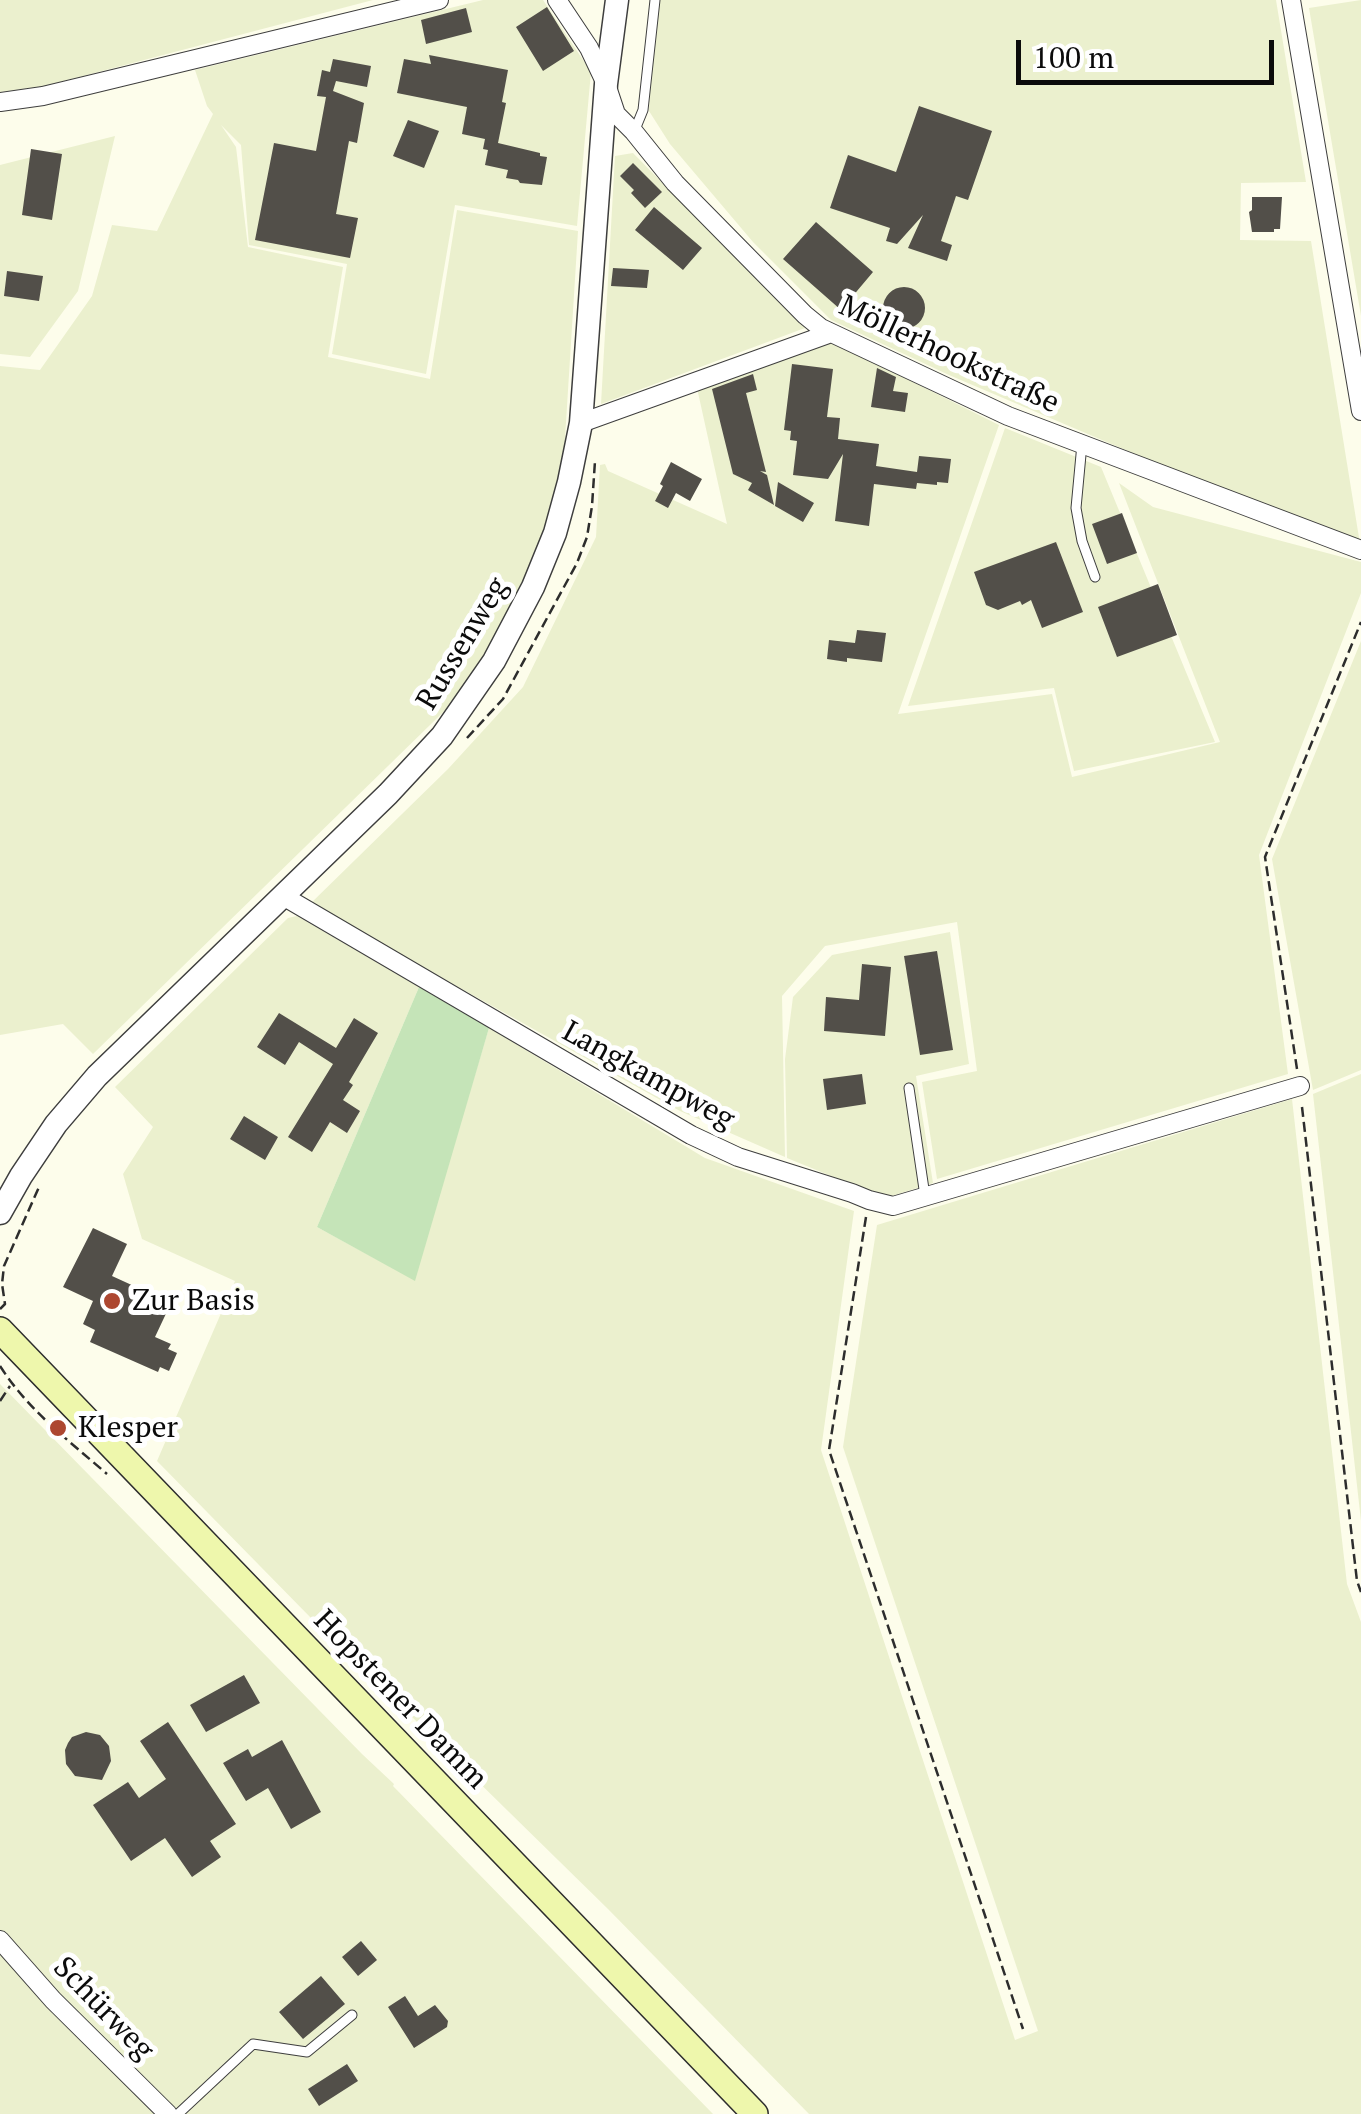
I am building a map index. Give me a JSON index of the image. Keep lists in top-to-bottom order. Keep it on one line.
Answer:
{"streets":{"main road":["Hopstener Damm"],"street":["Möllerhookstraße","Russenweg","Langkampweg","Schürweg"]},"crossings":[["Möllerhookstraße","Russenweg"],["Russenweg","Langkampweg"]],"places":["Zur Basis","Klesper"],"scale_bar":"100 m"}
